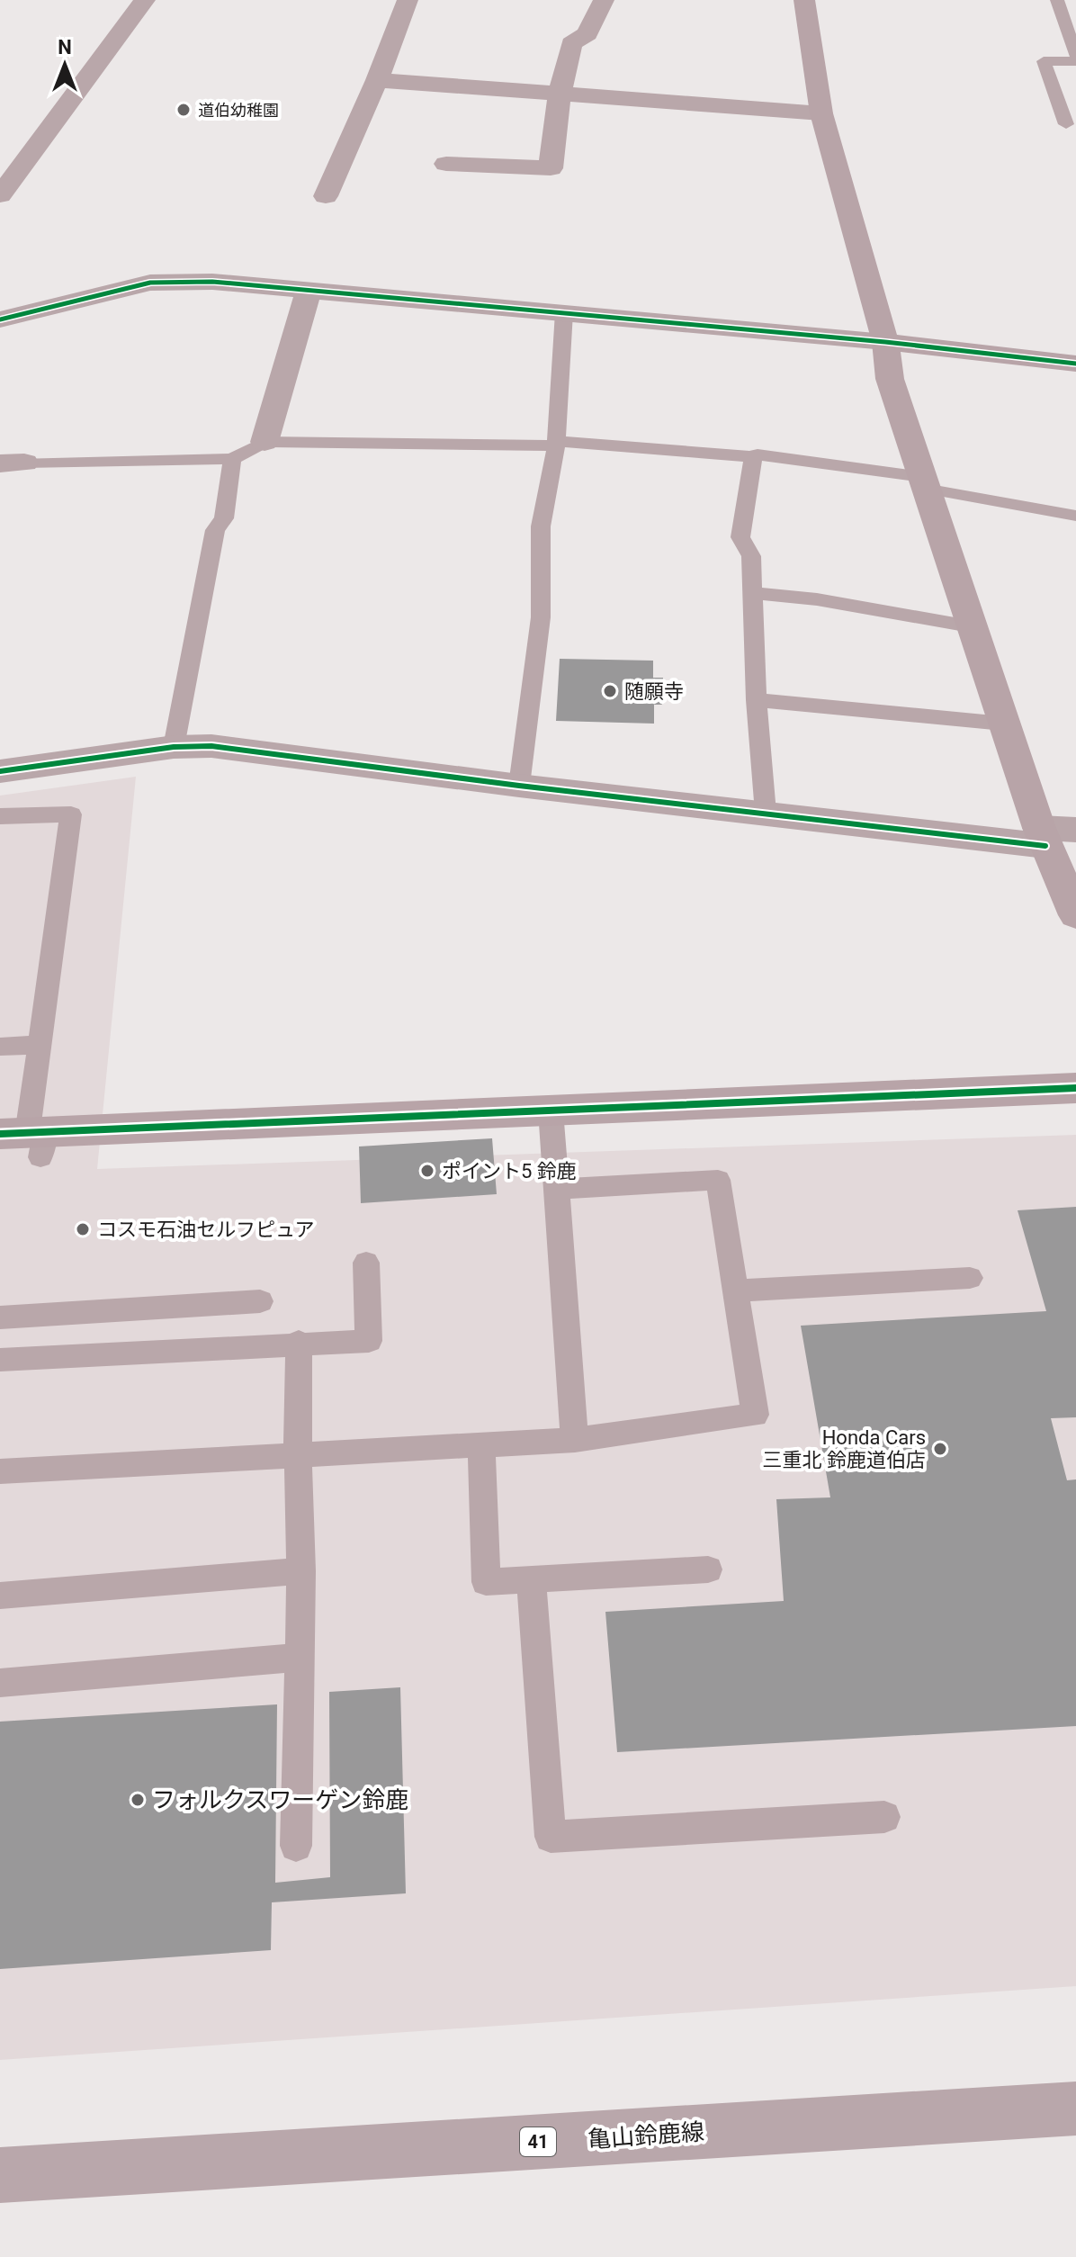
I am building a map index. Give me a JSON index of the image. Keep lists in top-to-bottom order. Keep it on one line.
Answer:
{"streets":{"main road":["亀山鈴鹿線","41"]},"places":["道伯幼稚園","随願寺","ポイント5 鈴鹿","コスモ石油セルフピュア","Honda Cars 三重北 鈴鹿道伯店","フォルクスワーゲン鈴鹿"],"north":"top"}
